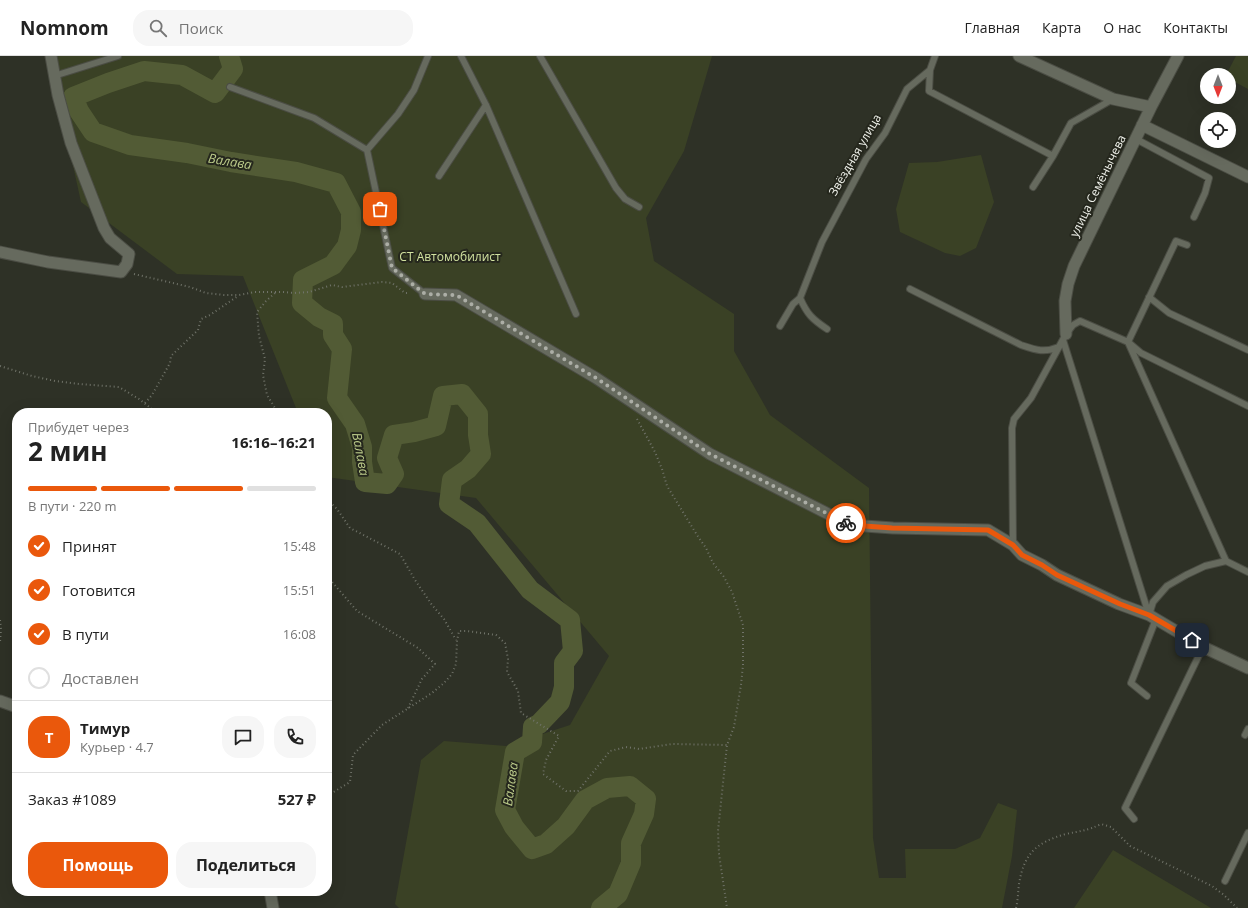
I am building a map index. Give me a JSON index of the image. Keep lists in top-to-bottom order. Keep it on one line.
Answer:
{"streets":{"street":["улица Семёнычева"],"lane":["Звёздная улица"]},"water":["Валава"],"parks":["СТ Автомобилист"],"north":"bottom","page":{"header":"Nomnom","search":"Поиск","nav":["Главная","Карта","О нас","Контакты"],"heading":["2 мин","Прибудет через","16:16–16:21"],"panel":["Тимур","Курьер · 4.7","Заказ #1089","527 ₽"],"bar":"В пути · 220 m","list":[["Принят","15:48"],["Готовится","15:51"],["В пути","16:08"],"Доставлен"],"round":"Т","buttons":["Помощь","Поделиться"]}}
